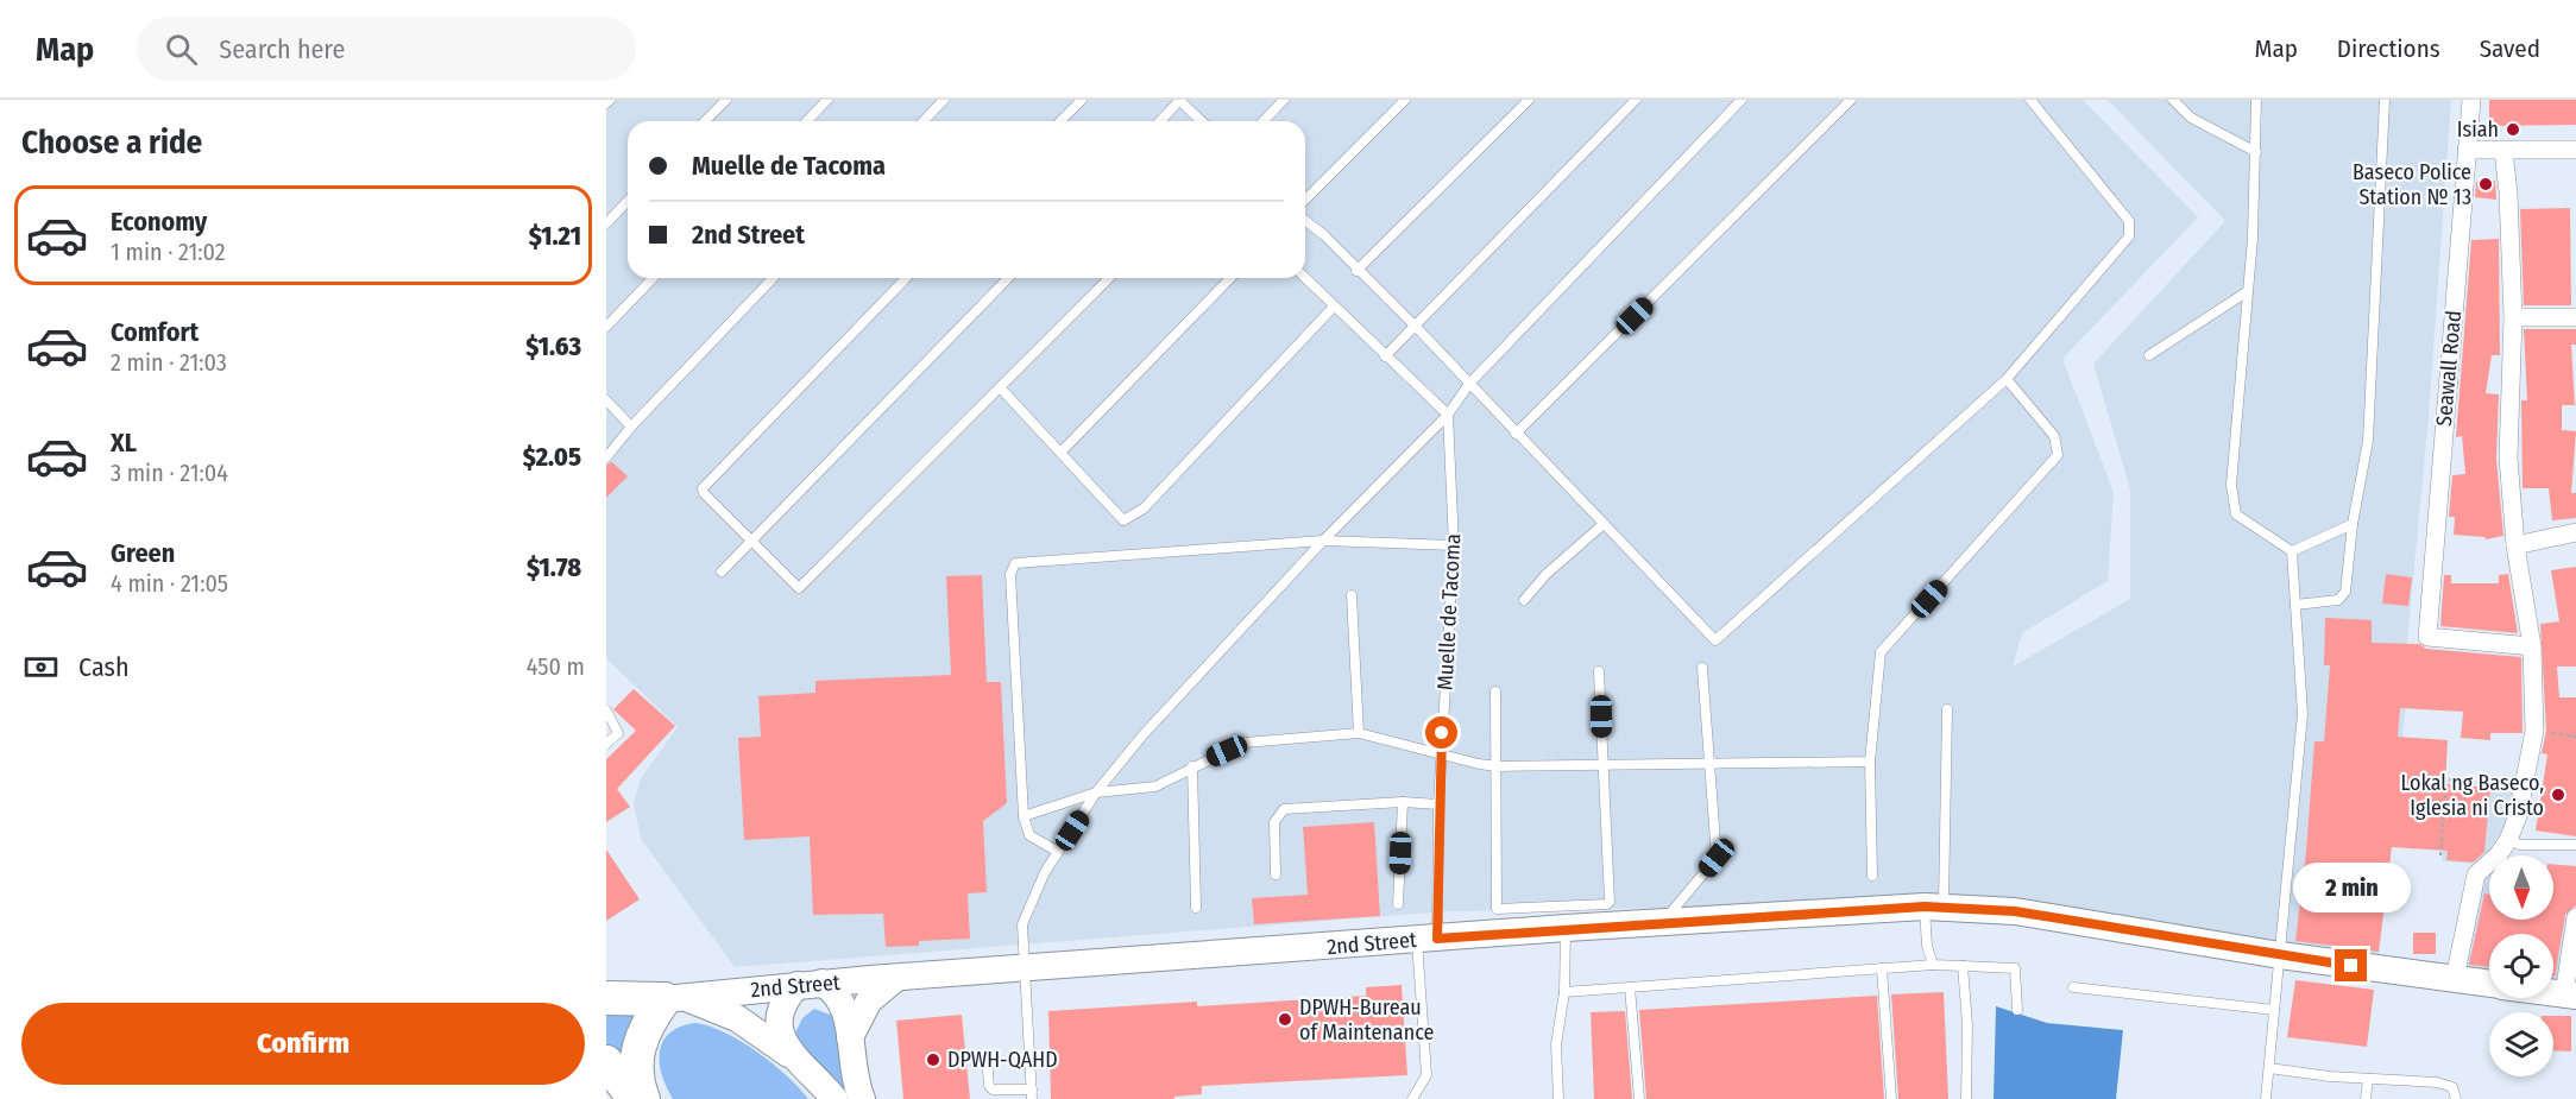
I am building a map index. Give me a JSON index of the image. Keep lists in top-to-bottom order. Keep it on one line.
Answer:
{"streets":{"street":["Seawall Road","2nd Street"],"lane":["Muelle de Tacoma"]},"crossings":[["Muelle de Tacoma","2nd Street"]],"places":["Isiah","Baseco Police Station № 13","Lokal ng Baseco, Iglesia ni Cristo","DPWH-Bureau of Maintenance","DPWH-QAHD"],"north":"bottom","page":{"header":"Map","search":"Search here","nav":["Map","Directions","Saved"],"heading":"Choose a ride","banner":["Muelle de Tacoma","2nd Street"],"list":[{"name":"Economy","note":"1 min · 21:02","value":"$1.21"},{"name":"Comfort","note":"2 min · 21:03","value":"$1.63"},{"name":"XL","note":"3 min · 21:04","value":"$2.05"},{"name":"Green","note":"4 min · 21:05","value":"$1.78"}],"pay":["Cash","450 m"],"bubble":"2 min","buttons":"Confirm"}}
